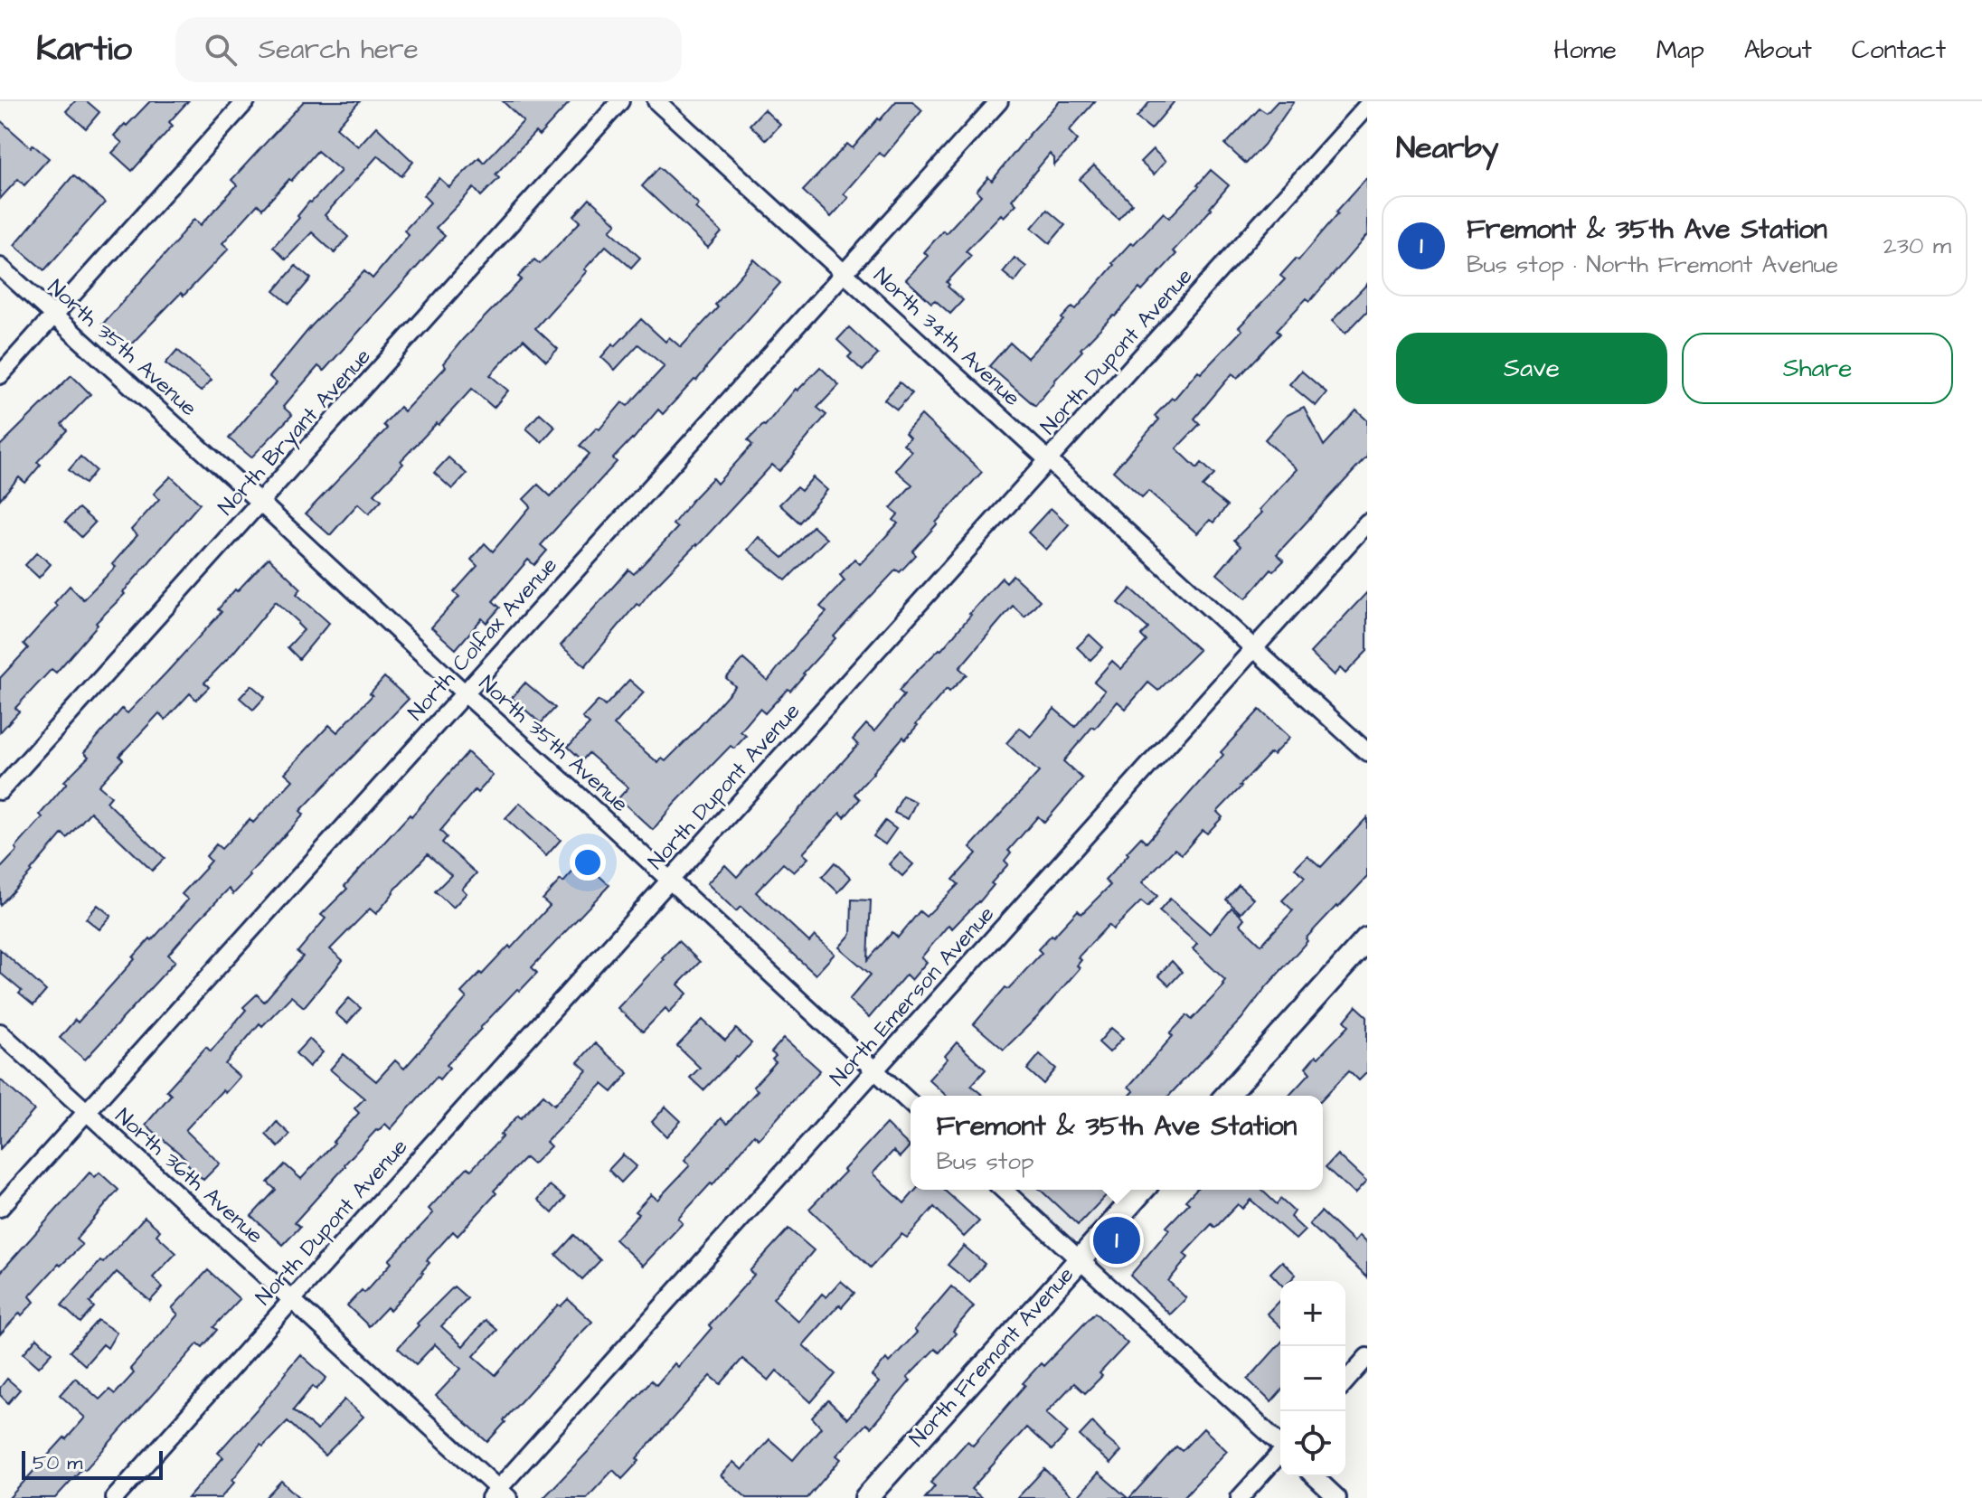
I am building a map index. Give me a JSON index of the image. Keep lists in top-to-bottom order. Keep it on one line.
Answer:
{"streets":{"street":["North 34th Avenue","North 35th Avenue","North Dupont Avenue","North Bryant Avenue","North Colfax Avenue","North Emerson Avenue","North 36th Avenue","North Fremont Avenue"]},"crossings":[["North 34th Avenue","North Dupont Avenue"],["North 34th Avenue","North Colfax Avenue"],["North 34th Avenue","North Emerson Avenue"],["North 35th Avenue","North Dupont Avenue"],["North 35th Avenue","North Bryant Avenue"],["North 35th Avenue","North Colfax Avenue"],["North 35th Avenue","North Emerson Avenue"],["North Dupont Avenue","North 36th Avenue"],["North Colfax Avenue","North 36th Avenue"],["North Emerson Avenue","North 36th Avenue"]],"scale_bar":"50 m","page":{"header":"Kartio","search":"Search here","nav":["Home","Map","About","Contact"],"heading":"Nearby","list":[{"mark":"1","name":"Fremont & 35th Ave Station","note":"Bus stop · North Fremont Avenue","value":"230 m"}],"buttons":["Save","Share"],"popup":["Fremont & 35th Ave Station","Bus stop"],"pins":"1","map_buttons":["+","−"],"scale":"50 m"}}
